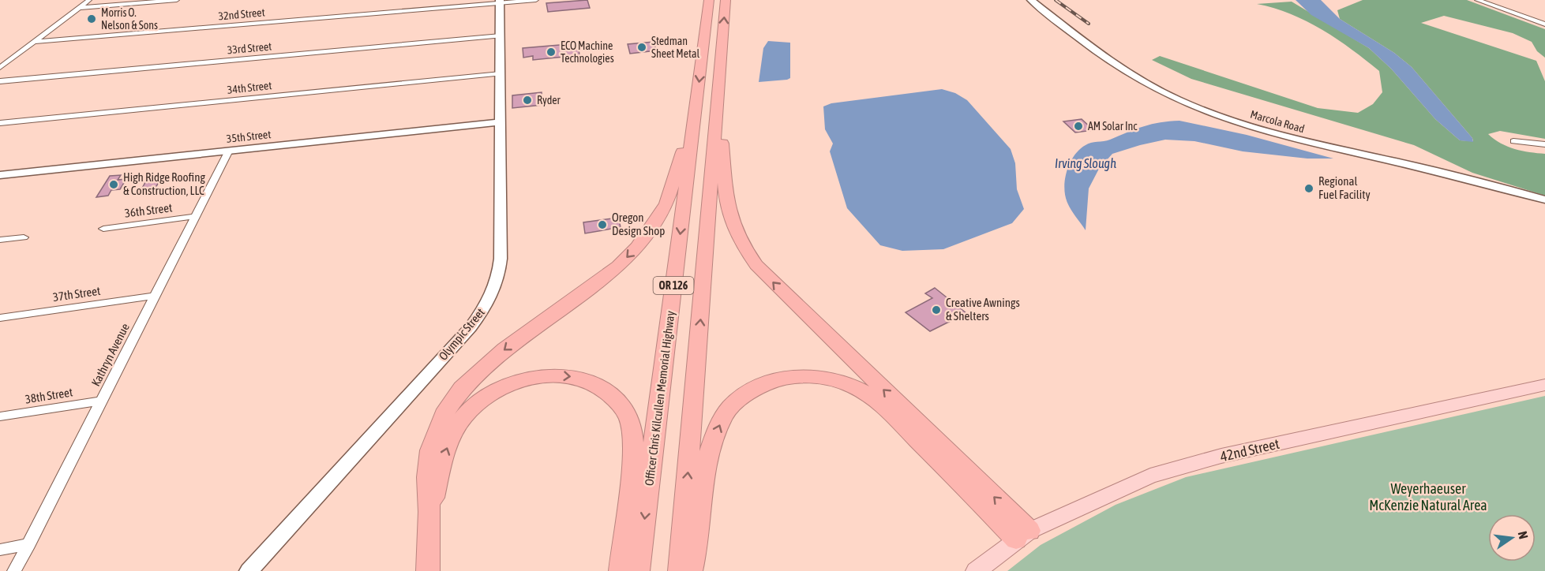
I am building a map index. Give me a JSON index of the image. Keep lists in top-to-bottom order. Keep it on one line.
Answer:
{"streets":{"highway":["OR 126","Officer Chris Kilcullen Memorial Highway"],"main road":["Marcola Road","35th Street","Olympic Street","42nd Street"],"street":["32nd Street","33rd Street","34th Street","36th Street","37th Street","Kathryn Avenue","38th Street"]},"crossings":[["32nd Street","Olympic Street"],["33rd Street","Olympic Street"],["34th Street","Olympic Street"],["35th Street","Olympic Street"],["35th Street","Kathryn Avenue"],["36th Street","Kathryn Avenue"],["37th Street","Kathryn Avenue"],["Kathryn Avenue","38th Street"]],"water":["Irving Slough"],"parks":["Weyerhaeuser McKenzie Natural Area"],"places":["Morris O. Nelson & Sons","Stedman Sheet Metal","ECO Machine Technologies","Ryder","AM Solar Inc","High Ridge Roofing & Construction, LLC","Regional Fuel Facility","Oregon Design Shop","Creative Awnings & Shelters"],"north":"right"}
